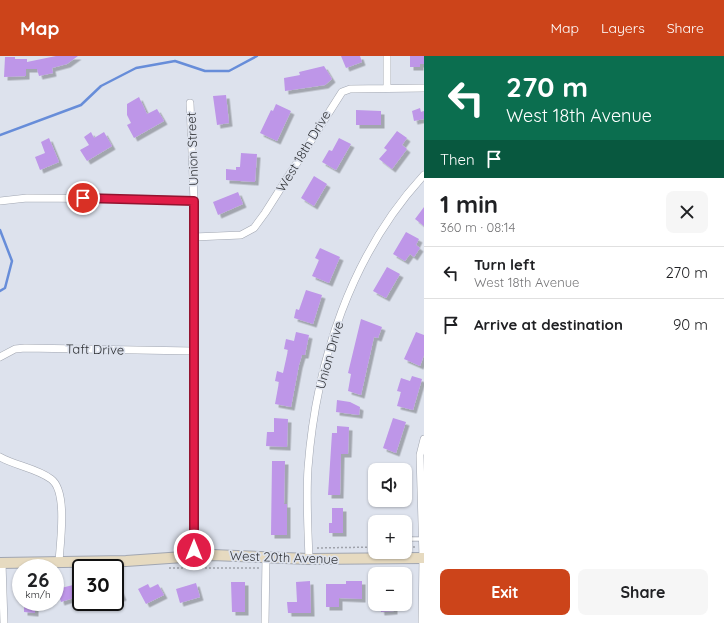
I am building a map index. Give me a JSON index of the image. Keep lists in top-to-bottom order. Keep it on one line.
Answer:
{"streets":{"street":["Union Street","West 18th Drive","Taft Drive","Union Drive","West 20th Avenue"]},"crossings":[["Union Street","West 18th Drive"],["Union Street","Taft Drive"],["Union Street","West 20th Avenue"],["Union Drive","West 20th Avenue"]],"page":{"header":"Map","nav":["Map","Layers","Share"],"turn":["270 m","West 18th Avenue"],"then":"Then","heading":["1 min","360 m · 08:14"],"list":[{"name":"Turn left","note":"West 18th Avenue","value":"270 m"},{"name":"Arrive at destination","value":"90 m"}],"map_buttons":["+","−"],"speed":"26 km/h","limit":"30","buttons":["Exit","Share"]}}
